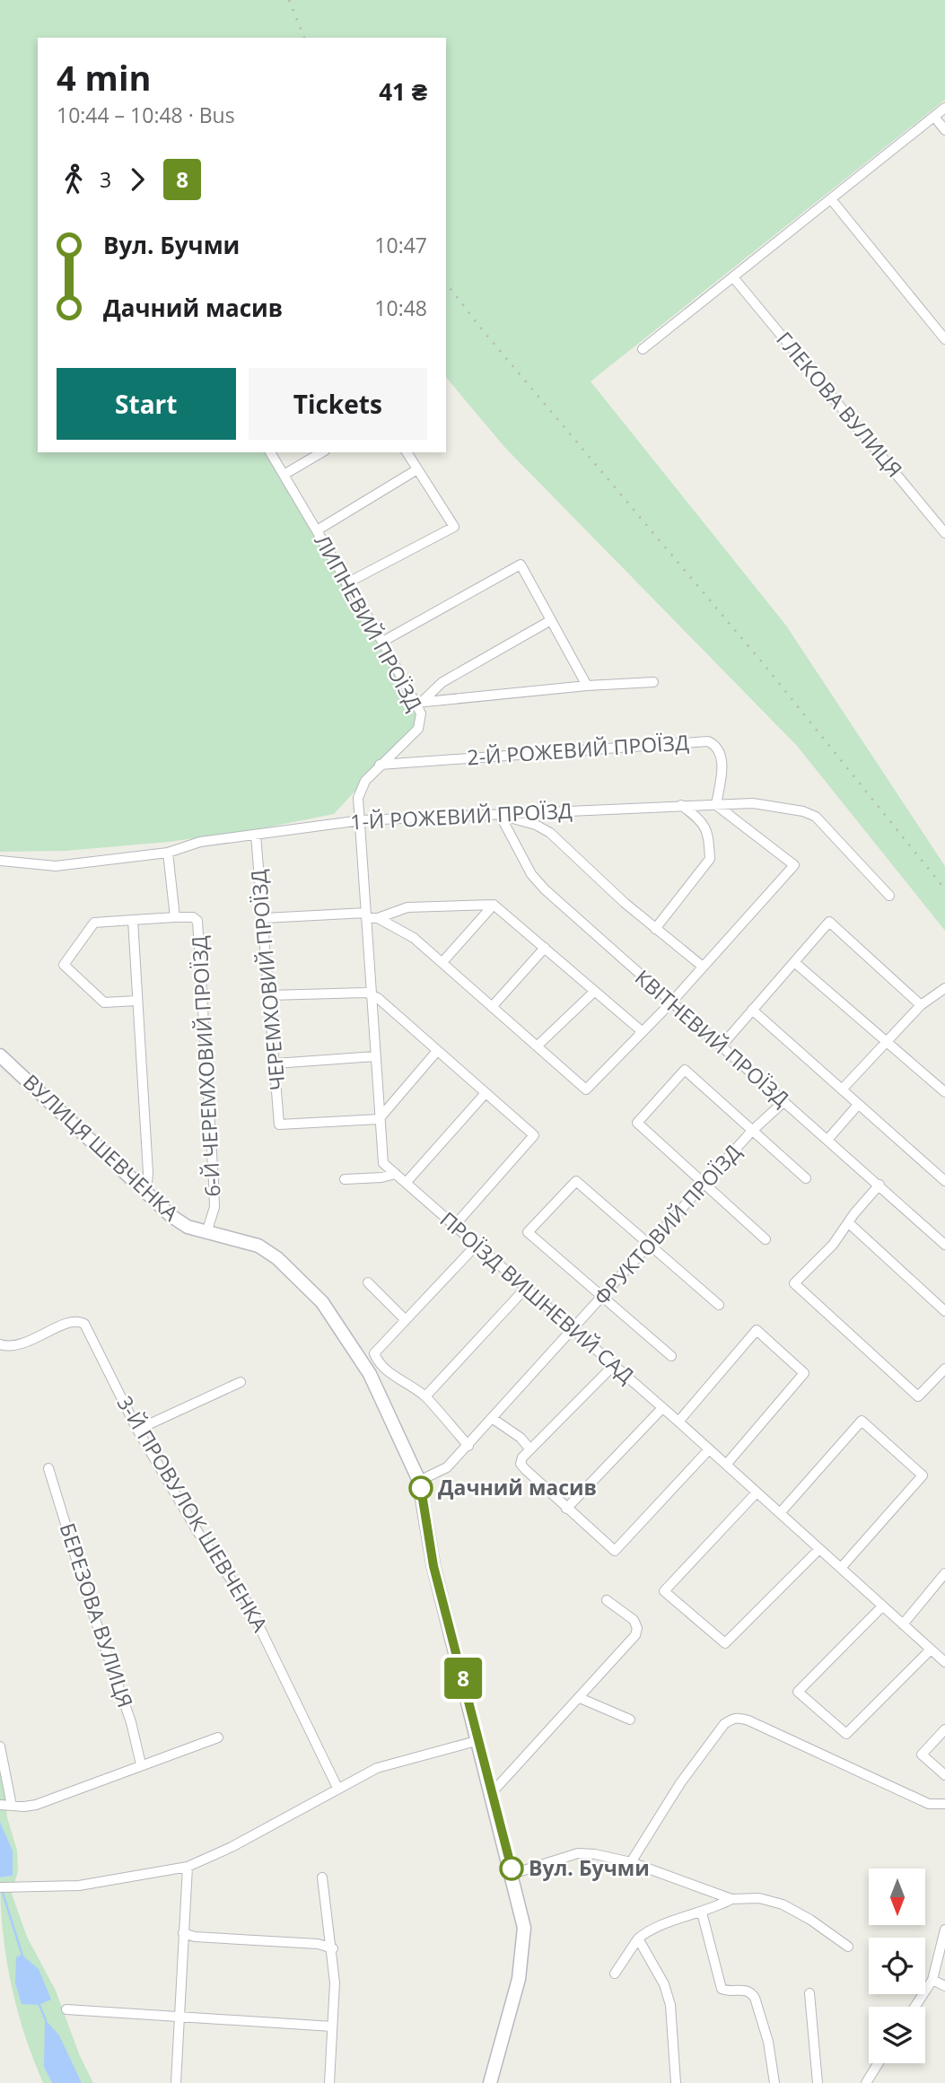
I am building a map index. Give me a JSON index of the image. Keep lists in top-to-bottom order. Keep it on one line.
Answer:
{"streets":{"street":["ГЛЕКОВА ВУЛИЦЯ","ЛИПНЕВИЙ ПРОЇЗД","2-Й РОЖЕВИЙ ПРОЇЗД","1-Й РОЖЕВИЙ ПРОЇЗД","ЧЕРЕМХОВИЙ ПРОЇЗД","КВІТНЕВИЙ ПРОЇЗД","6-Й ЧЕРЕМХОВИЙ ПРОЇЗД","ВУЛИЦЯ ШЕВЧЕНКА","ФРУКТОВИЙ ПРОЇЗД","ПРОЇЗД ВИШНЕВИЙ САД","3-Й ПРОВУЛОК ШЕВЧЕНКА","БЕРЕЗОВА ВУЛИЦЯ"]},"crossings":[["ЛИПНЕВИЙ ПРОЇЗД","2-Й РОЖЕВИЙ ПРОЇЗД"],["ЛИПНЕВИЙ ПРОЇЗД","1-Й РОЖЕВИЙ ПРОЇЗД"],["ЛИПНЕВИЙ ПРОЇЗД","ПРОЇЗД ВИШНЕВИЙ САД"],["2-Й РОЖЕВИЙ ПРОЇЗД","1-Й РОЖЕВИЙ ПРОЇЗД"],["1-Й РОЖЕВИЙ ПРОЇЗД","ЧЕРЕМХОВИЙ ПРОЇЗД"],["1-Й РОЖЕВИЙ ПРОЇЗД","КВІТНЕВИЙ ПРОЇЗД"],["1-Й РОЖЕВИЙ ПРОЇЗД","6-Й ЧЕРЕМХОВИЙ ПРОЇЗД"],["1-Й РОЖЕВИЙ ПРОЇЗД","ПРОЇЗД ВИШНЕВИЙ САД"],["ЧЕРЕМХОВИЙ ПРОЇЗД","ПРОЇЗД ВИШНЕВИЙ САД"],["КВІТНЕВИЙ ПРОЇЗД","ФРУКТОВИЙ ПРОЇЗД"],["6-Й ЧЕРЕМХОВИЙ ПРОЇЗД","ВУЛИЦЯ ШЕВЧЕНКА"],["ВУЛИЦЯ ШЕВЧЕНКА","ФРУКТОВИЙ ПРОЇЗД"],["ФРУКТОВИЙ ПРОЇЗД","ПРОЇЗД ВИШНЕВИЙ САД"]],"places":["Дачний масив","Вул. Бучми"],"lines":["bus line 8"],"north":"bottom","page":{"on_map":"8","heading":["4 min","10:44 – 10:48 · Bus","41 ₴"],"legs":["3","8"],"list":[{"name":"Вул. Бучми","value":"10:47"},{"name":"Дачний масив","value":"10:48"}],"buttons":["Start","Tickets"]}}
